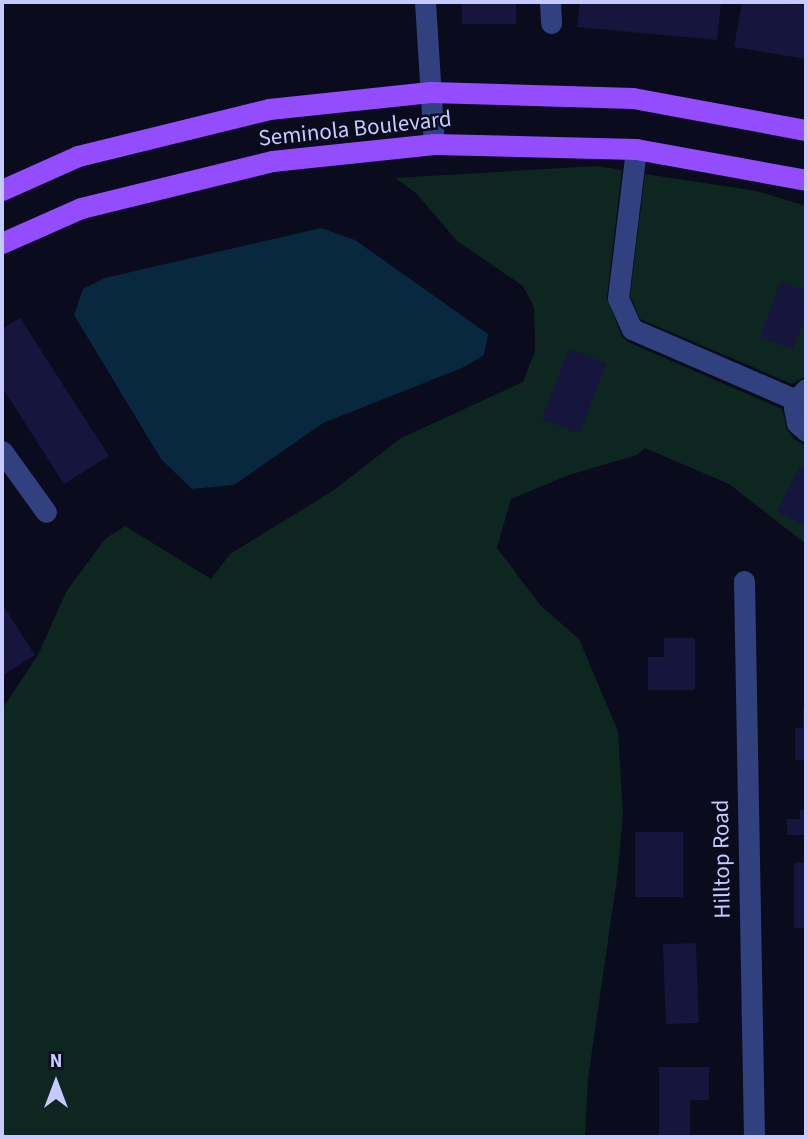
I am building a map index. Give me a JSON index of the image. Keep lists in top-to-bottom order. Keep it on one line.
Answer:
{"streets":{"main road":["Seminola Boulevard"],"street":["Hilltop Road"]},"north":"top"}
